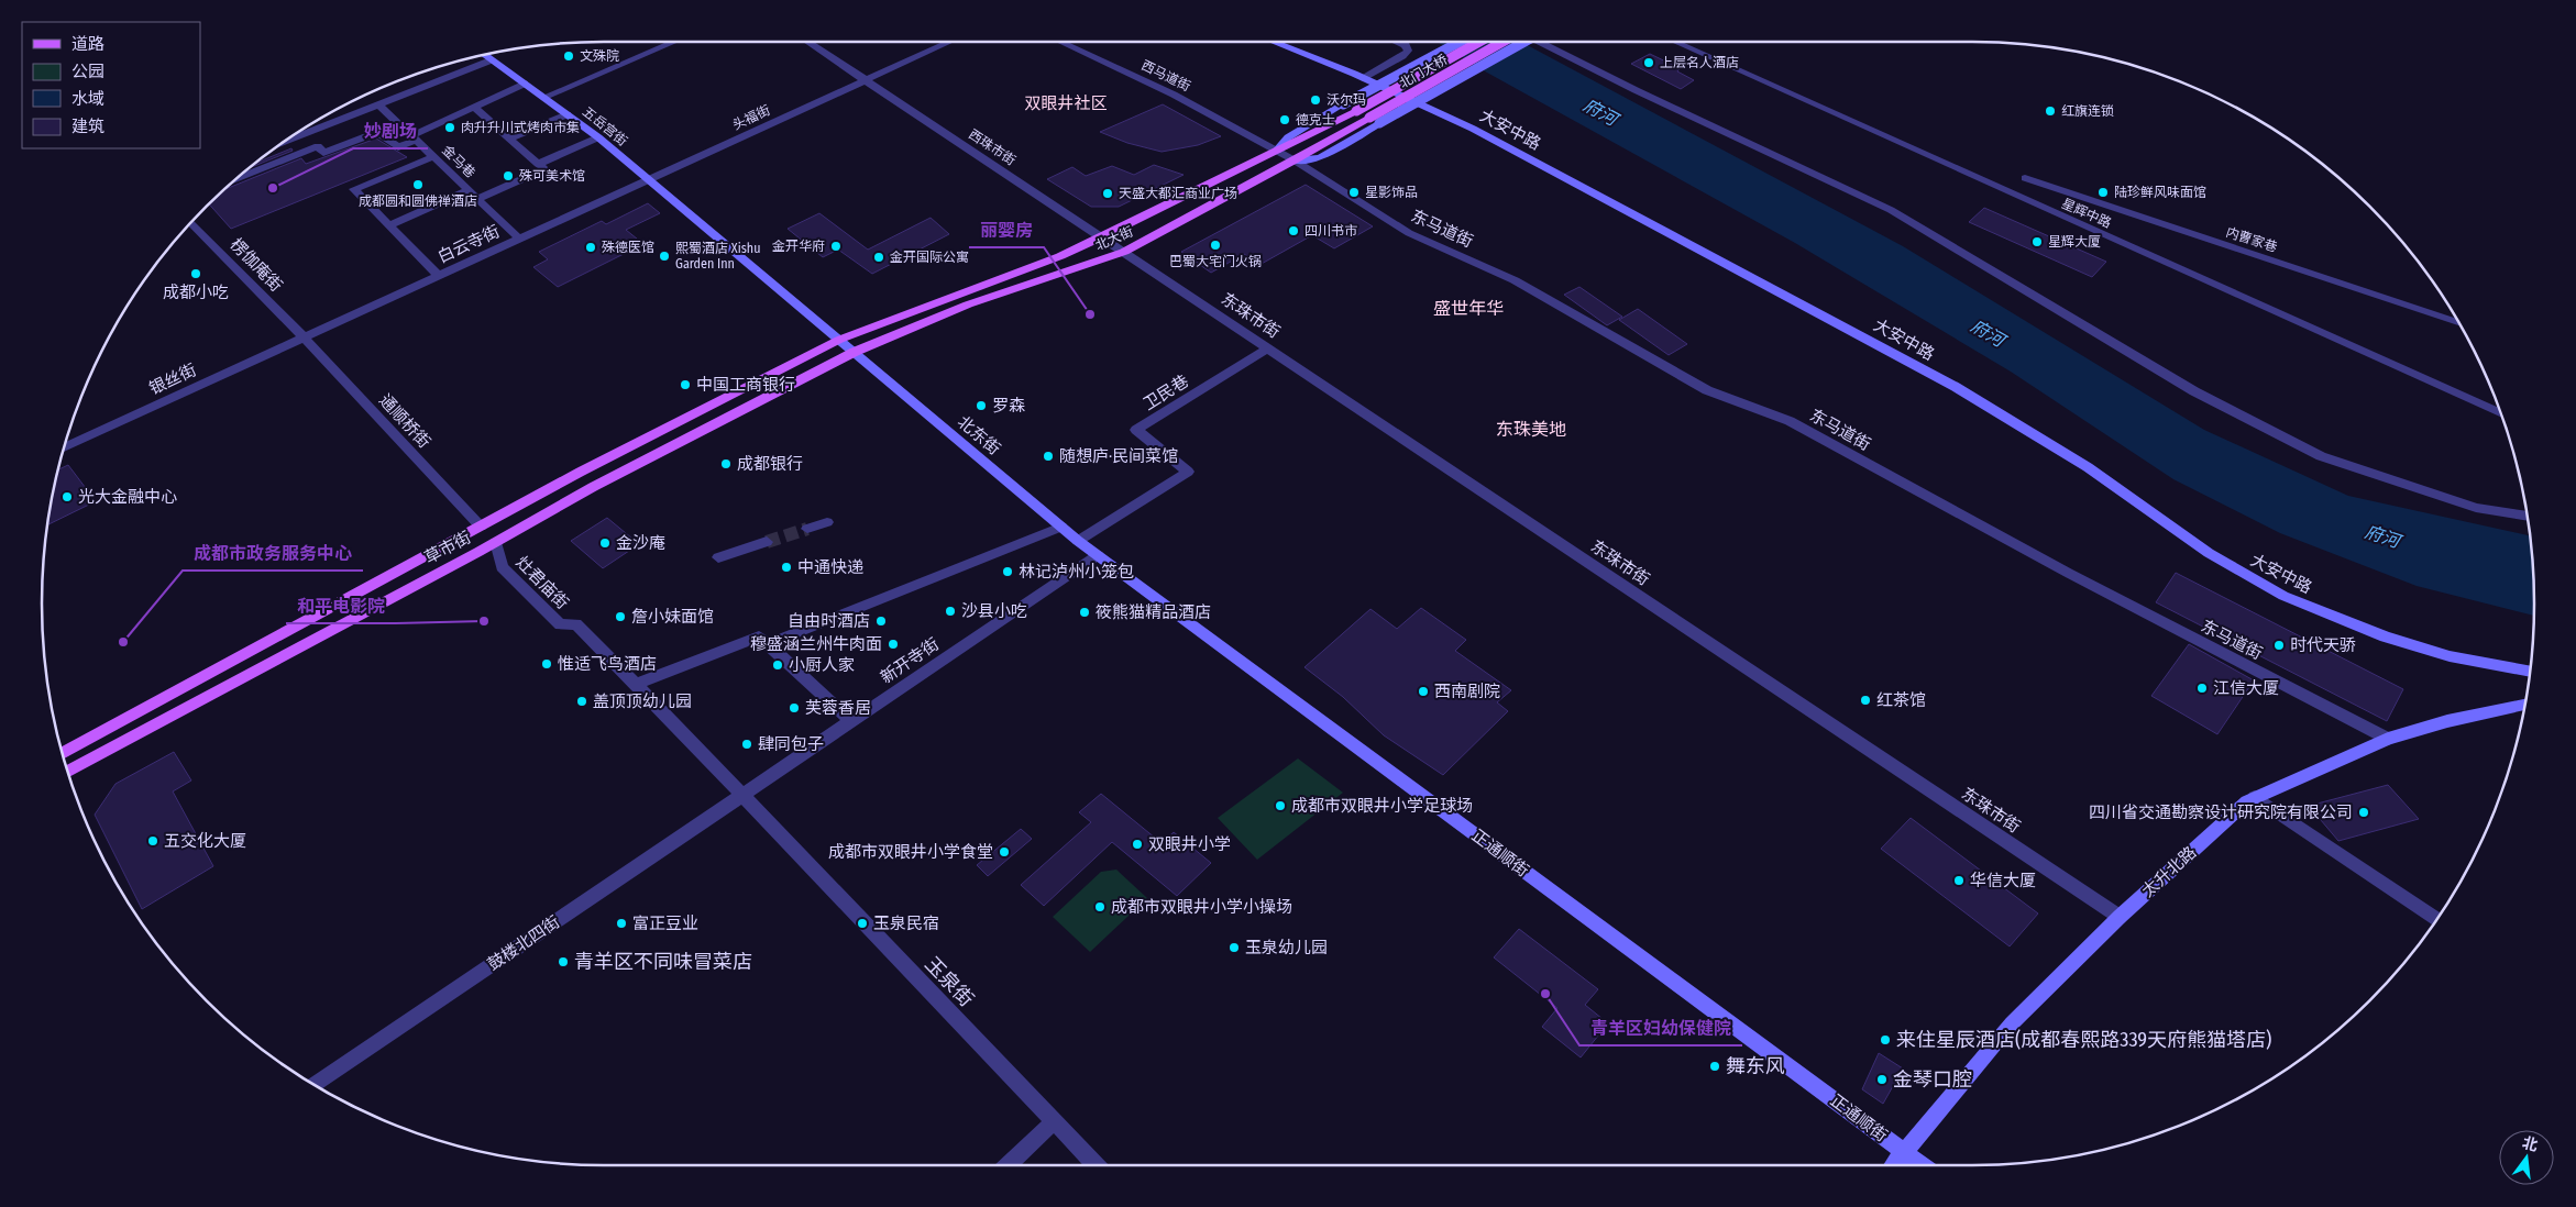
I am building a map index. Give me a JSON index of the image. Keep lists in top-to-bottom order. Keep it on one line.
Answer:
{"streets":{"main road":["北门大桥","北大街","草市街"],"street":["西马道街","头福街","五岳宫街","大安中路","西珠市街","金马巷","星辉中路","东马道街","内曹家巷","白云寺街","楞伽庵街","东珠市街","银丝街","卫民巷","通顺桥街","北东街","灶君庙街","新开寺街","正通顺街","太升北路","鼓楼北四街","玉泉街"]},"crossings":[["北门大桥","北大街"],["西马道街","东马道街"],["西马道街","北大街"],["头福街","五岳宫街"],["头福街","西珠市街"],["头福街","白云寺街"],["五岳宫街","北大街"],["五岳宫街","白云寺街"],["五岳宫街","北东街"],["五岳宫街","草市街"],["西珠市街","北大街"],["西珠市街","东珠市街"],["金马巷","白云寺街"],["东马道街","北大街"],["东马道街","太升北路"],["北大街","东珠市街"],["北大街","北东街"],["北大街","草市街"],["白云寺街","楞伽庵街"],["白云寺街","银丝街"],["白云寺街","通顺桥街"],["楞伽庵街","银丝街"],["楞伽庵街","通顺桥街"],["东珠市街","卫民巷"],["东珠市街","太升北路"],["银丝街","通顺桥街"],["卫民巷","北东街"],["通顺桥街","草市街"],["北东街","草市街"],["北东街","新开寺街"],["北东街","正通顺街"],["草市街","灶君庙街"],["灶君庙街","新开寺街"],["灶君庙街","鼓楼北四街"],["灶君庙街","玉泉街"],["新开寺街","正通顺街"],["新开寺街","鼓楼北四街"],["新开寺街","玉泉街"],["正通顺街","太升北路"],["鼓楼北四街","玉泉街"]],"districts":["双眼井社区","盛世年华","东珠美地"],"water":["府河"],"places":["文殊院","上层名人酒店","沃尔玛","红旗连锁","德克士","肉升升川式烤肉市集","殊可美术馆","成都圆和圆佛禅酒店","妙剧场","星影饰品","陆珍鲜风味面馆","天盛大都汇商业广场","四川书市","星辉大厦","巴蜀大宅门火锅","金开华府","殊德医馆","熙蜀酒店 Xishu Garden Inn","金开国际公寓","成都小吃","丽婴房","中国工商银行","罗森","随想庐·民间菜馆","成都银行","光大金融中心","金沙庵","中通快递","林记泸州小笼包","沙县小吃","筱熊猫精品酒店","詹小妹面馆","和平电影院","自由时酒店","成都市政务服务中心","穆盛涵兰州牛肉面","时代天骄","惟适飞鸟酒店","小厨人家","江信大厦","西南剧院","红茶馆","盖顶顶幼儿园","芙蓉香居","肆同包子","成都市双眼井小学足球场","四川省交通勘察设计研究院有限公司","五交化大厦","双眼井小学","成都市双眼井小学食堂","华信大厦","成都市双眼井小学小操场","富正豆业","玉泉民宿","玉泉幼儿园","青羊区不同味冒菜店","青羊区妇幼保健院","来住星辰酒店(成都春熙路339天府熊猫塔店)","舞东风","金琴口腔"],"legend":["道路","公园","水域","建筑"],"north":"top"}
